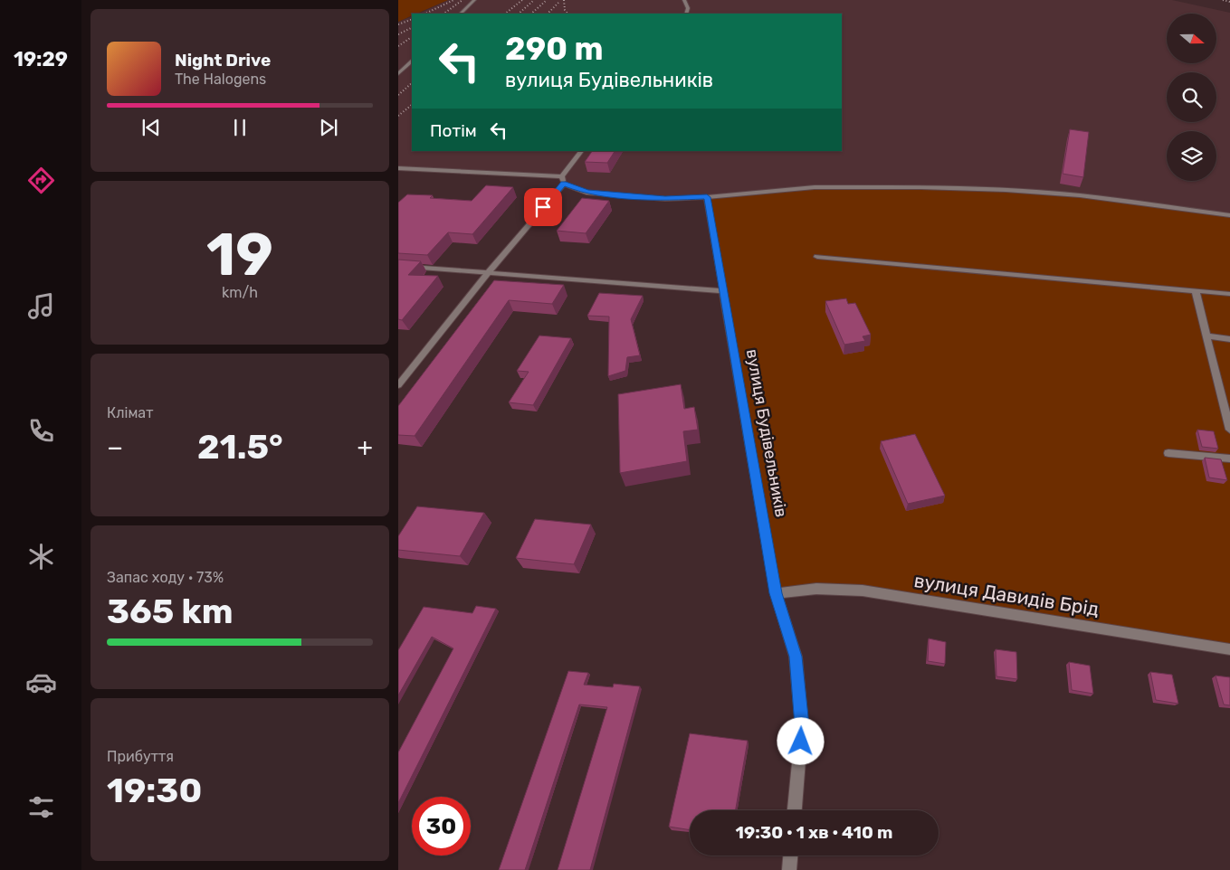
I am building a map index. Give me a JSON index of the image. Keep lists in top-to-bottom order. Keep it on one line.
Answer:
{"streets":{"street":["вулиця Будівельників","вулиця Давидів Брід"]},"crossings":[["вулиця Будівельників","вулиця Давидів Брід"]],"north":"right","page":{"tabs":"19:29","turn":["290 m","вулиця Будівельників"],"song":["Night Drive","The Halogens"],"then":"Потім","tile":[["19","km/h"],"Клімат",["Запас ходу · 73%","365 km"],["Прибуття","19:30"]],"heat":["−","21.5°","+"],"limit":"30","trip":"19:30 · 1 хв · 410 m"}}
